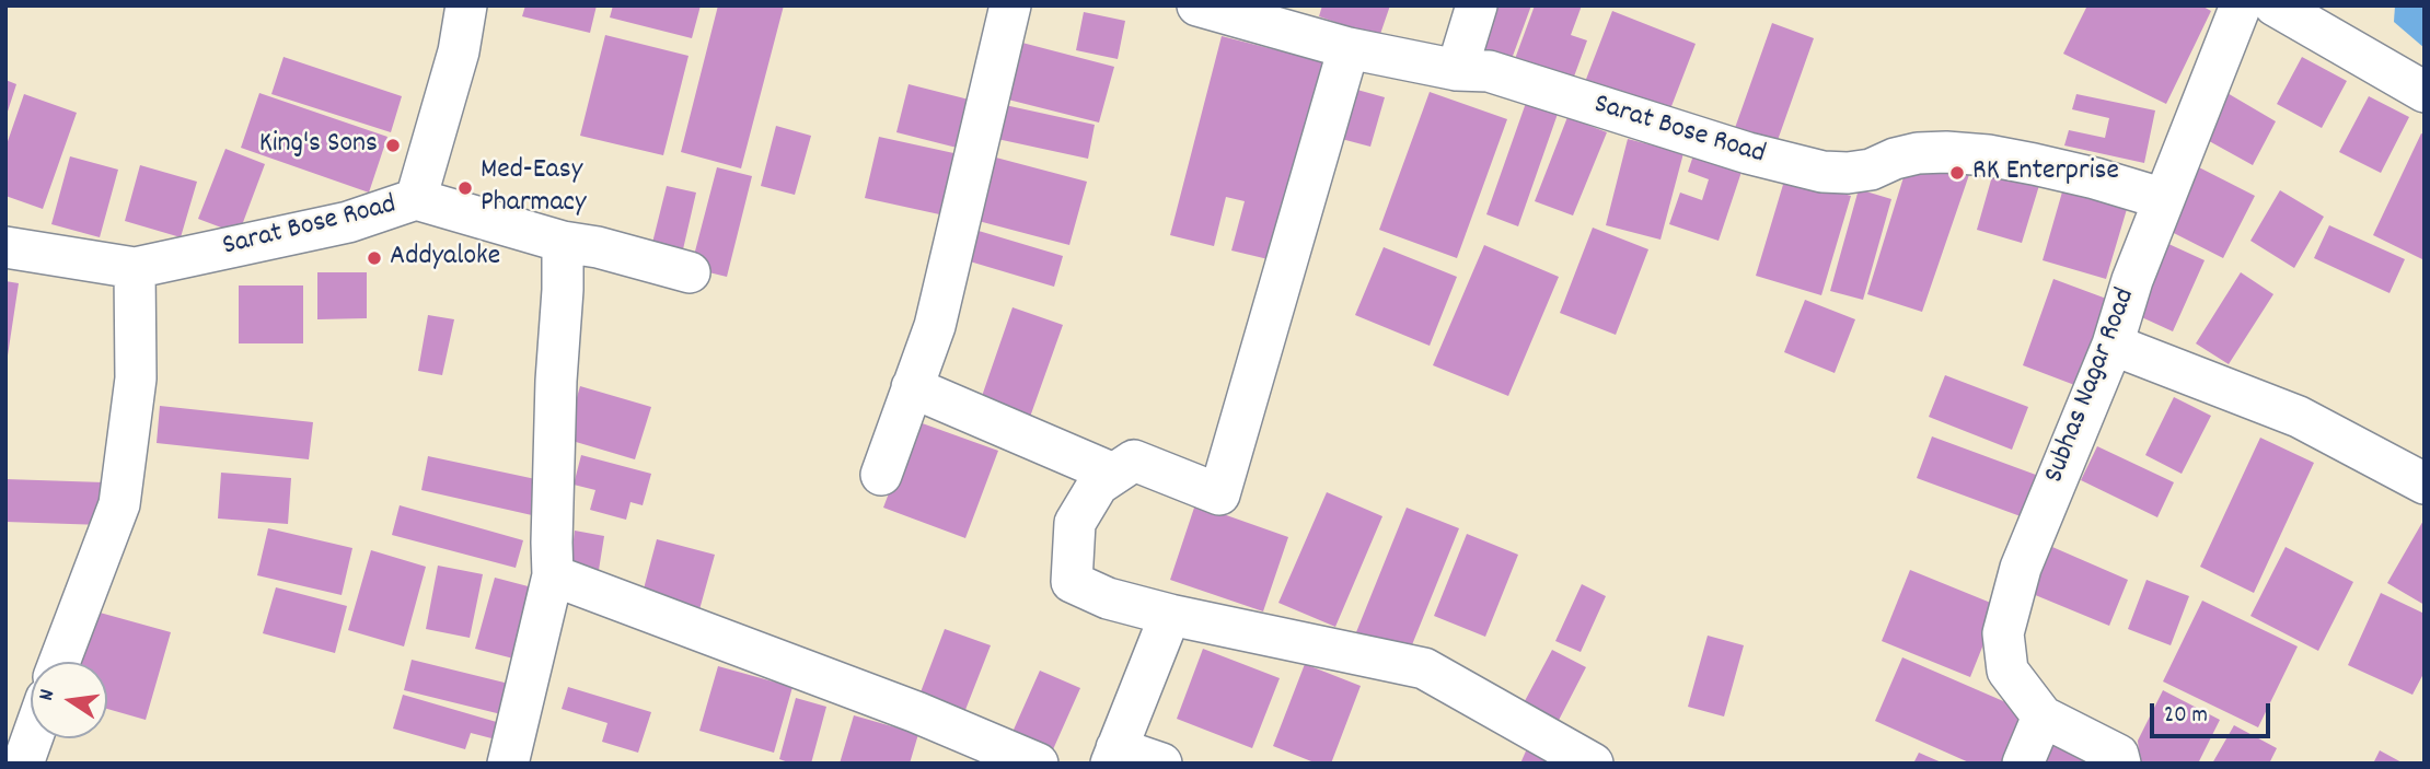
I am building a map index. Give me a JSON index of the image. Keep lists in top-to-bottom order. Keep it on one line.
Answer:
{"streets":{"street":["Sarat Bose Road","Subhas Nagar Road"]},"crossings":[["Sarat Bose Road","Subhas Nagar Road"]],"places":["King's Sons","RK Enterprise","Med-Easy Pharmacy","Addyaloke"],"scale_bar":"20 m","north":"left"}
